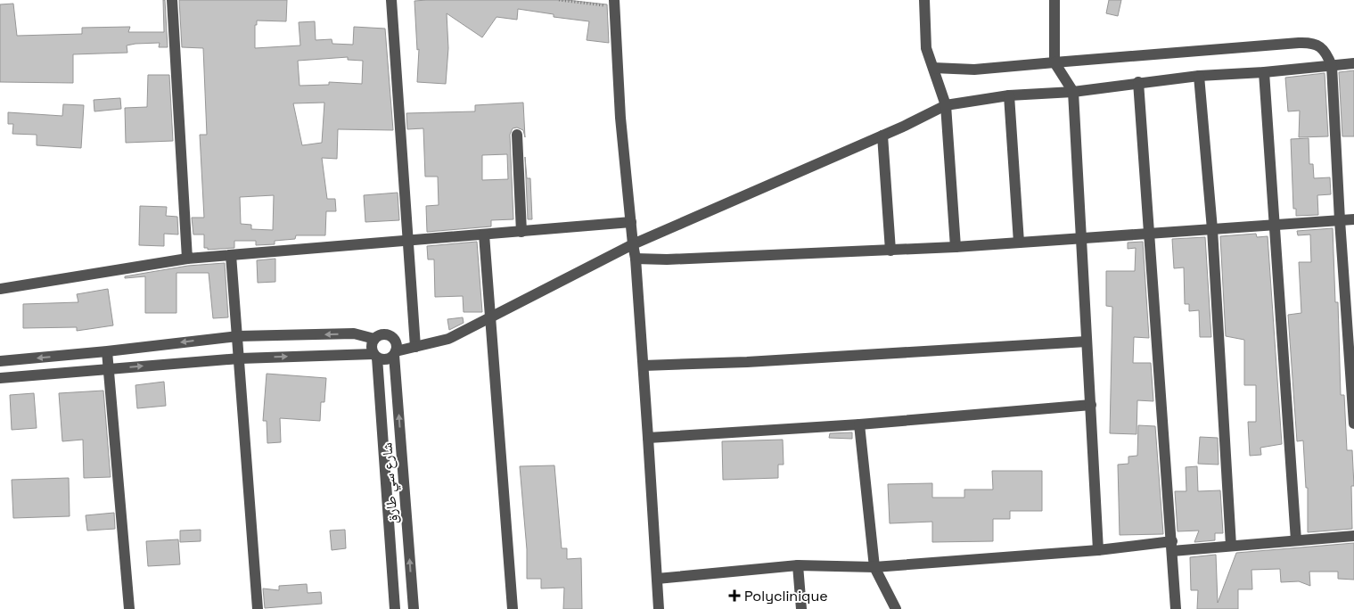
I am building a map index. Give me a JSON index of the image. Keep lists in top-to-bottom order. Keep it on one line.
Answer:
{"streets":{"street":["شارع سي طارق"]},"places":{"health":["Polyclinique"]}}
